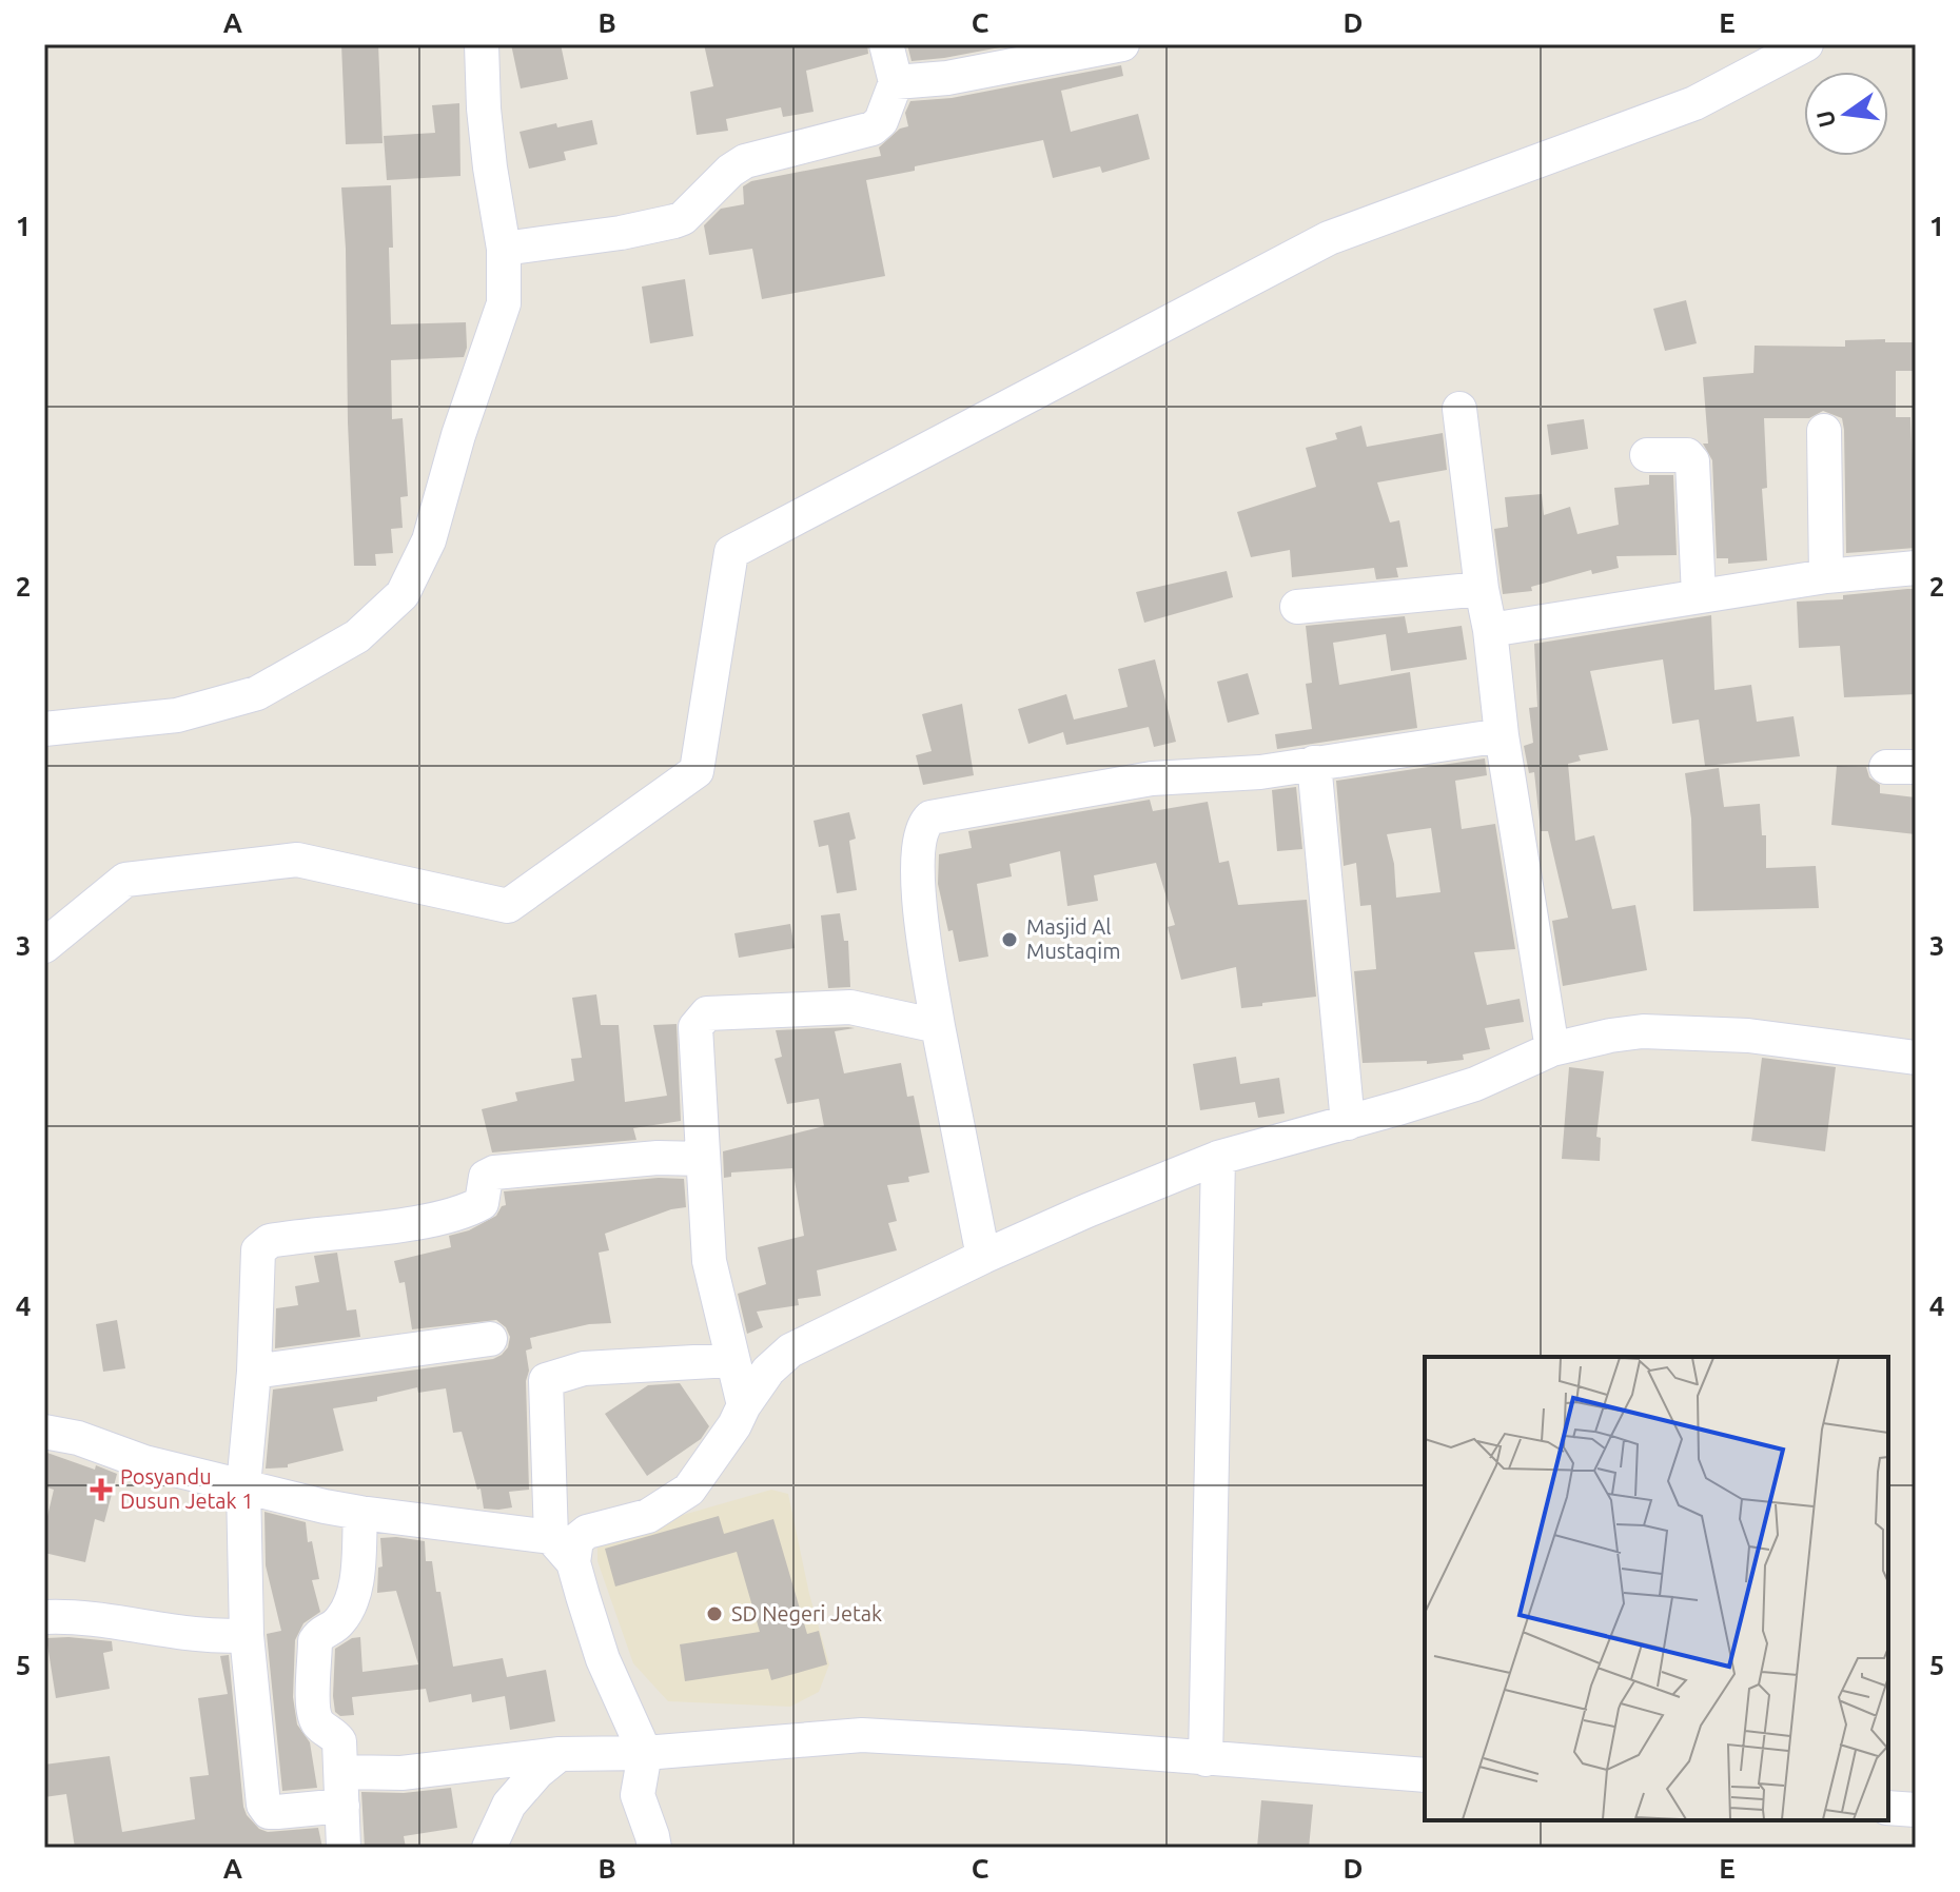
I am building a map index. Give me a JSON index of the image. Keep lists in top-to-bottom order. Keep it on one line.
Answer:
{"places":{"other":["Masjid Al Mustaqim","SD Negeri Jetak"],"health":["Posyandu Dusun Jetak 1"]},"north":"left","grid":{"columns":["A","B","C","D","E"],"rows":["1","2","3","4","5"]}}
